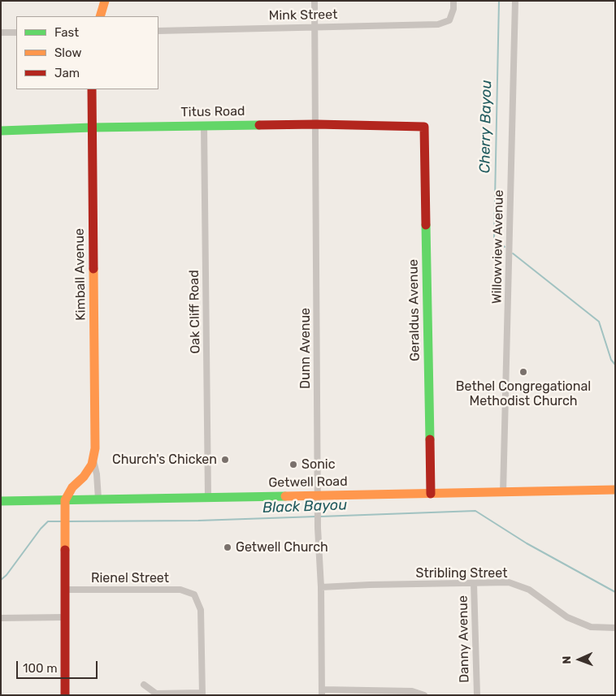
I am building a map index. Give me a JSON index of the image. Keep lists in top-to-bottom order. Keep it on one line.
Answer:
{"streets":{"street":["Mink Street","Titus Road","Willowview Avenue","Kimball Avenue","Geraldus Avenue","Oak Cliff Road","Dunn Avenue","Getwell Road","Stribling Street","Rienel Street","Danny Avenue"]},"crossings":[["Mink Street","Dunn Avenue"],["Titus Road","Kimball Avenue"],["Titus Road","Geraldus Avenue"],["Titus Road","Oak Cliff Road"],["Titus Road","Dunn Avenue"],["Willowview Avenue","Getwell Road"],["Kimball Avenue","Getwell Road"],["Geraldus Avenue","Getwell Road"],["Oak Cliff Road","Getwell Road"],["Dunn Avenue","Getwell Road"],["Dunn Avenue","Stribling Street"],["Stribling Street","Danny Avenue"]],"water":["Cherry Bayou","Black Bayou"],"places":["Bethel Congregational Methodist Church","Church's Chicken","Sonic","Getwell Church"],"legend":["Fast","Slow","Jam"],"scale_bar":"100 m","north":"left"}
